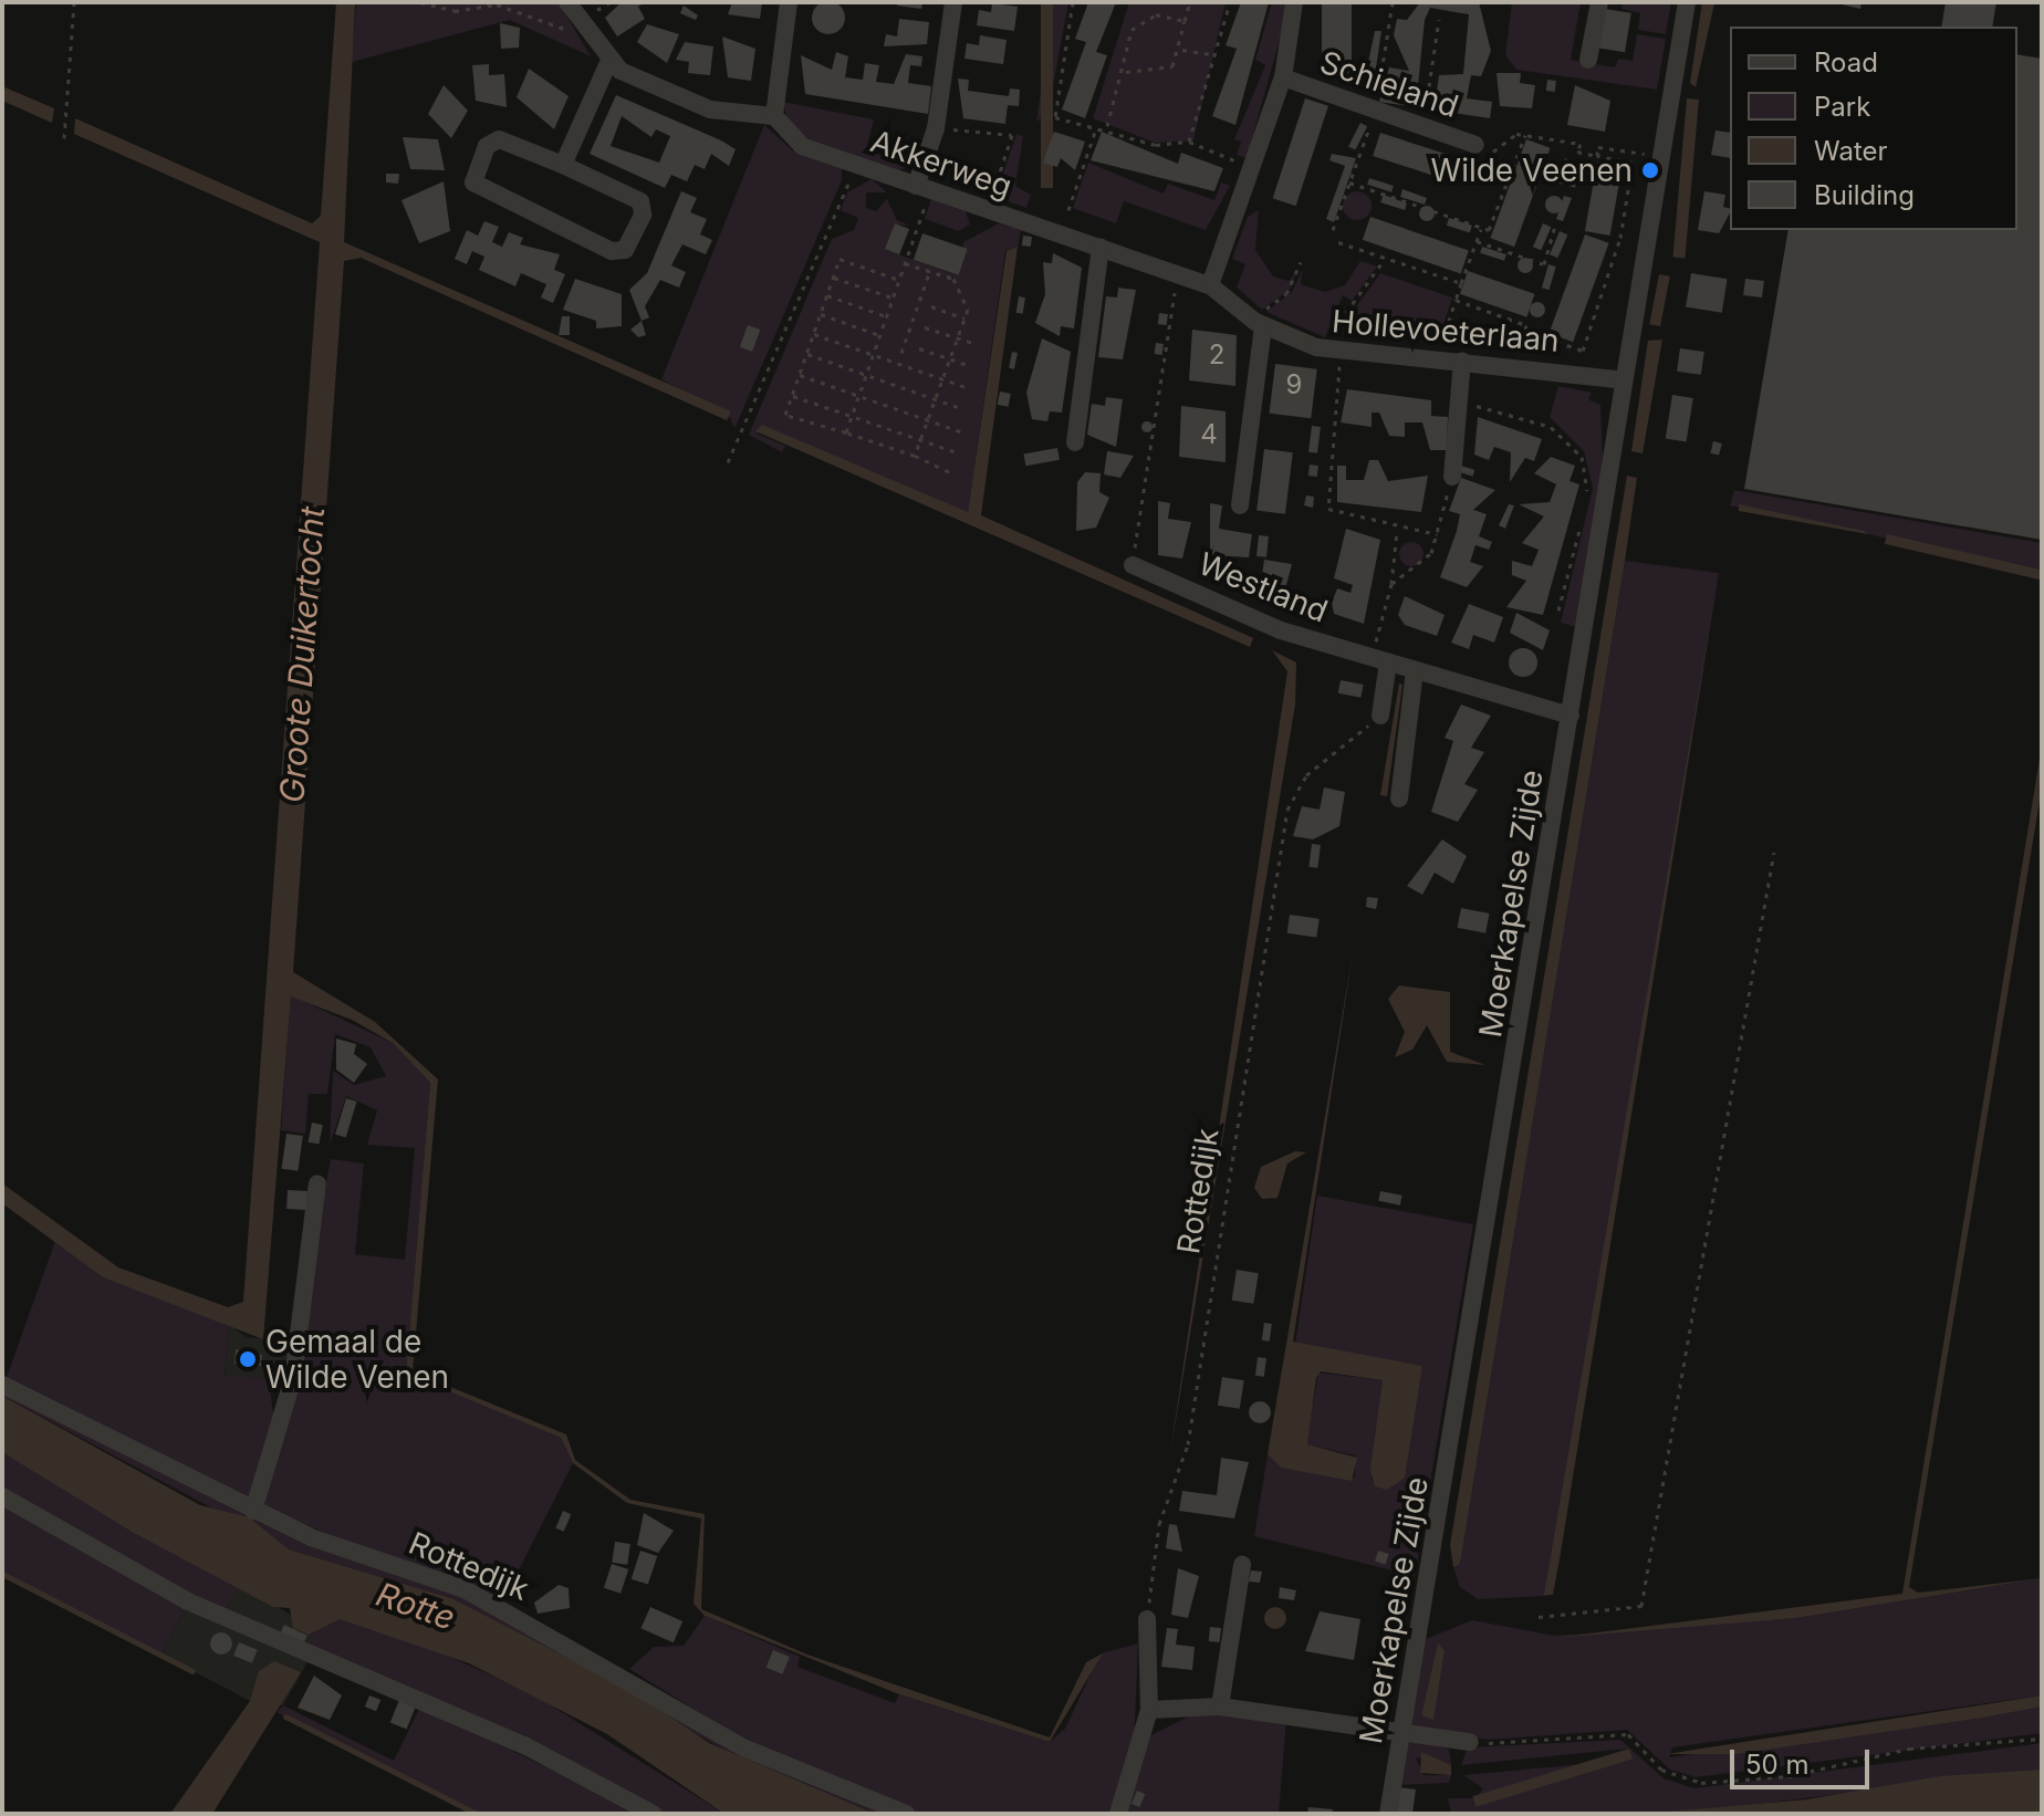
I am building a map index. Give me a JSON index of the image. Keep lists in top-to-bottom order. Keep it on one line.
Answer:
{"streets":{"street":["Schieland","Akkerweg","Hollevoeterlaan","Westland","Moerkapelse Zijde","Rottedijk"]},"crossings":[["Akkerweg","Hollevoeterlaan"],["Hollevoeterlaan","Moerkapelse Zijde"],["Westland","Moerkapelse Zijde"]],"water":["Groote Duikertocht","Rotte"],"places":["Wilde Veenen","Gemaal de Wilde Venen"],"house_numbers":["2","9","4"],"legend":["Road","Park","Water","Building"],"scale_bar":"50 m"}
